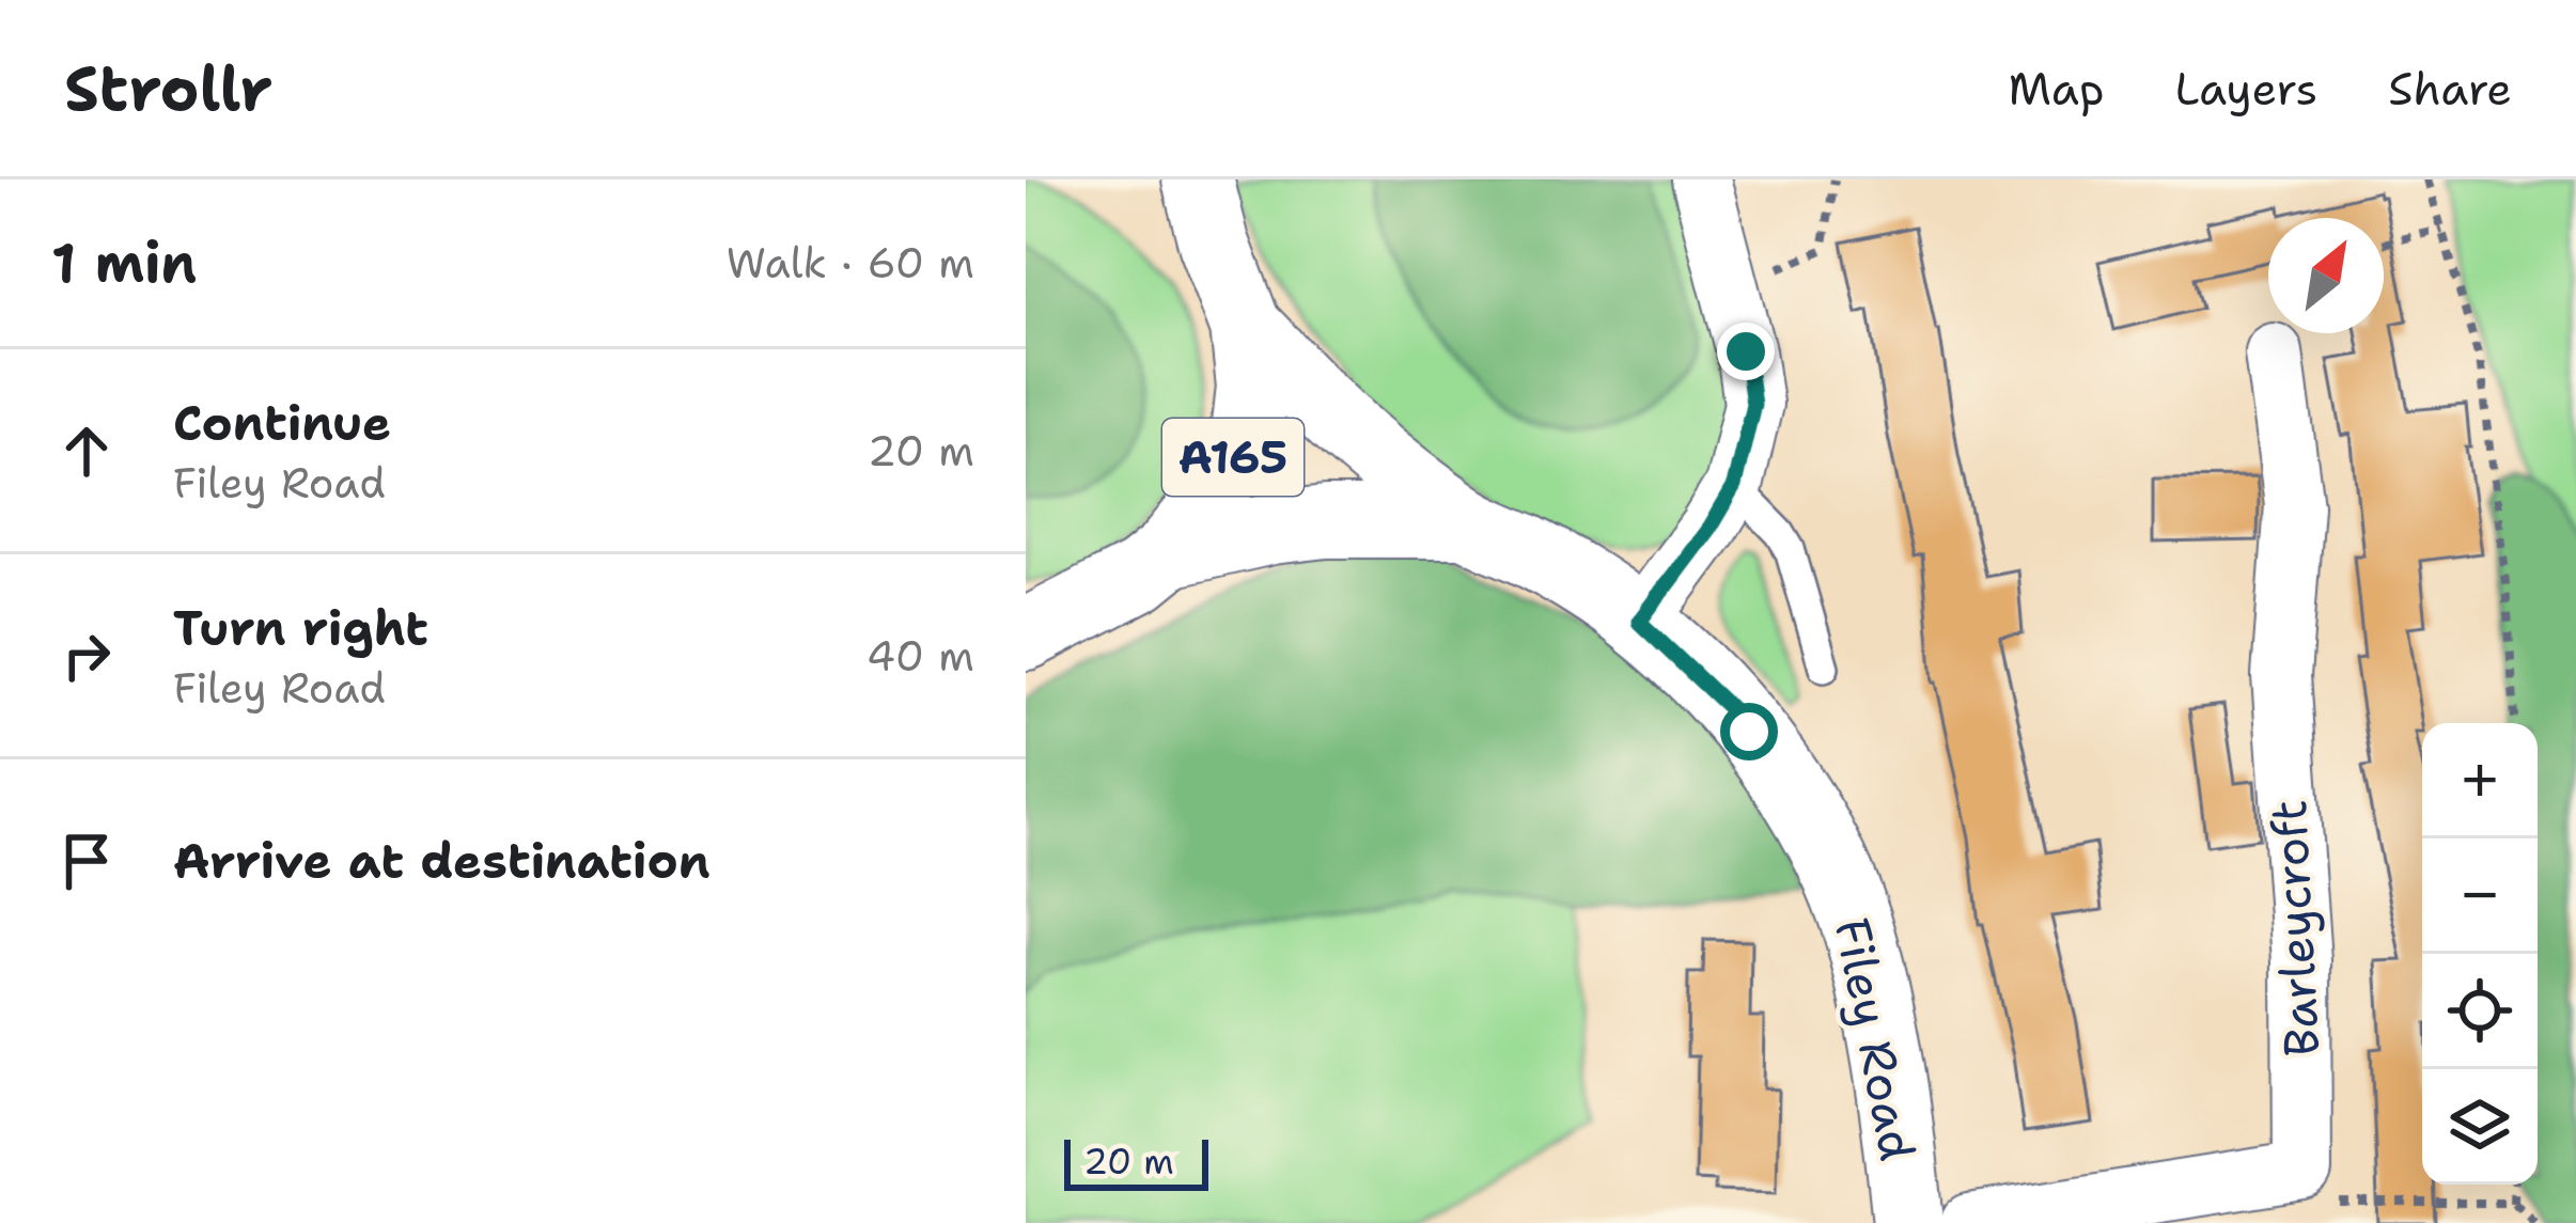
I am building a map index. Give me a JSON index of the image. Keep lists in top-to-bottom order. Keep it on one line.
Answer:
{"streets":{"main road":["A165","Filey Road"],"street":["Barleycroft"]},"scale_bar":"20 m","north":"top right","page":{"header":"Strollr","nav":["Map","Layers","Share"],"heading":["1 min","Walk · 60 m"],"list":[["Continue","Filey Road","20 m"],["Turn right","Filey Road","40 m"],"Arrive at destination"],"map_buttons":["+","−"],"scale":"20 m"}}
